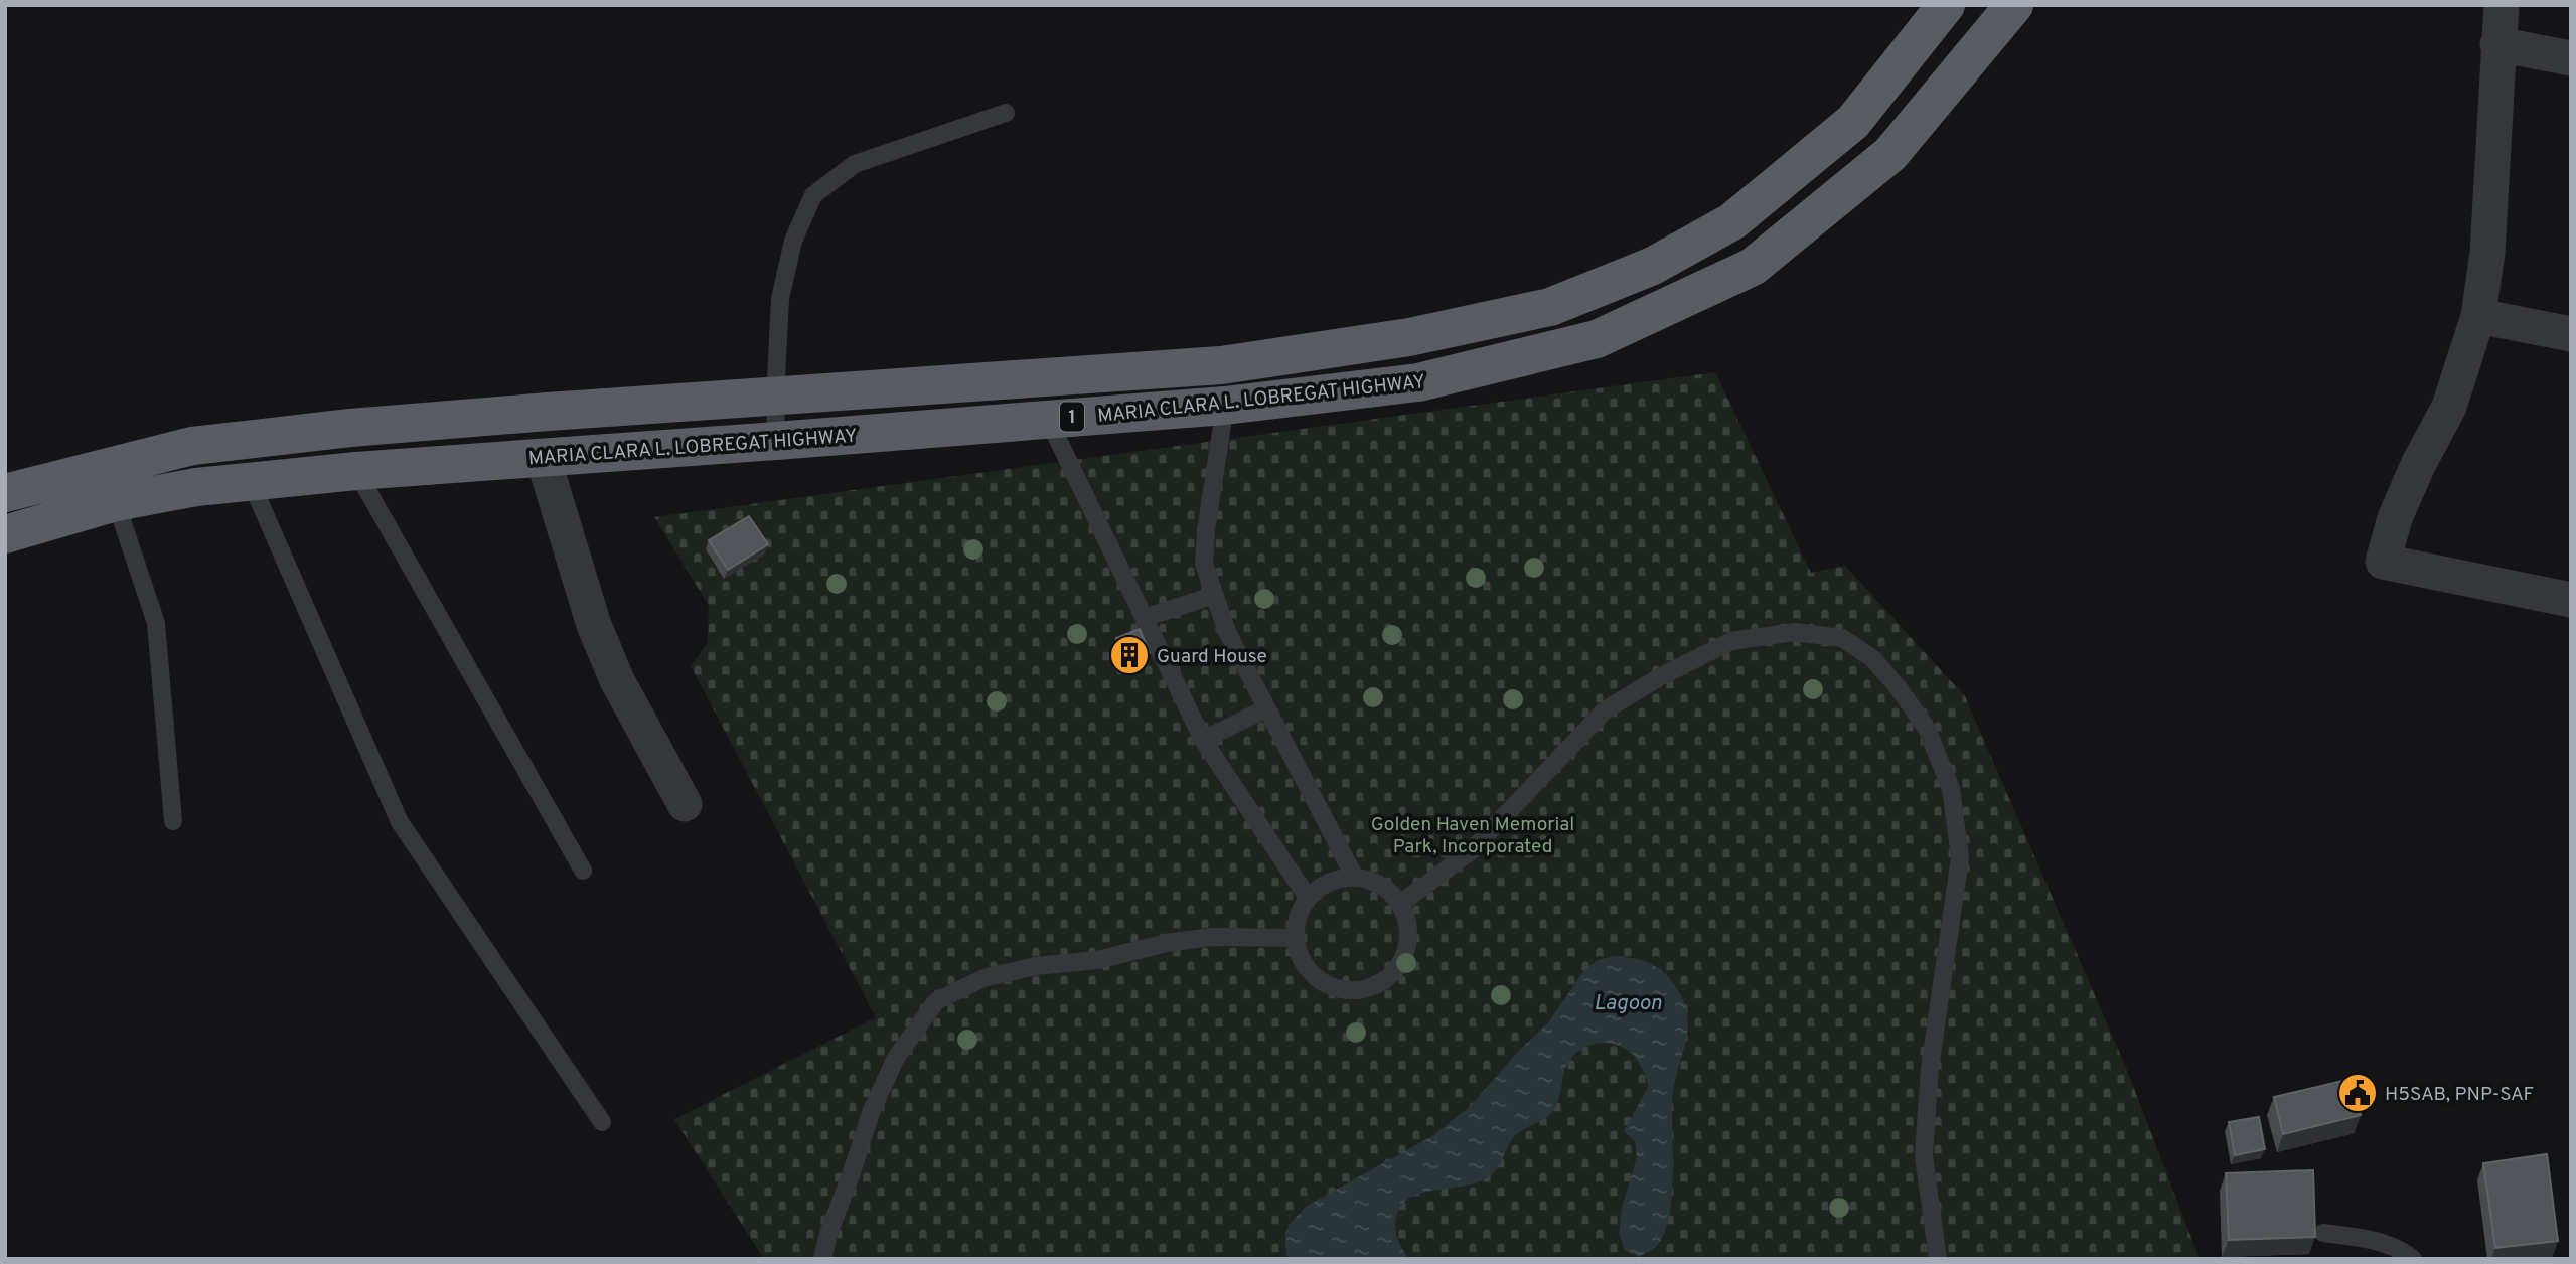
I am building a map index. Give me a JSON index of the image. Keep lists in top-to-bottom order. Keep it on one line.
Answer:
{"streets":{"highway":["MARIA CLARA L. LOBREGAT HIGHWAY","1"]},"water":["Lagoon"],"parks":["Golden Haven Memorial Park, Incorporated"],"places":{"building":["Guard House"],"public building":["H5SAB, PNP-SAF"]}}
